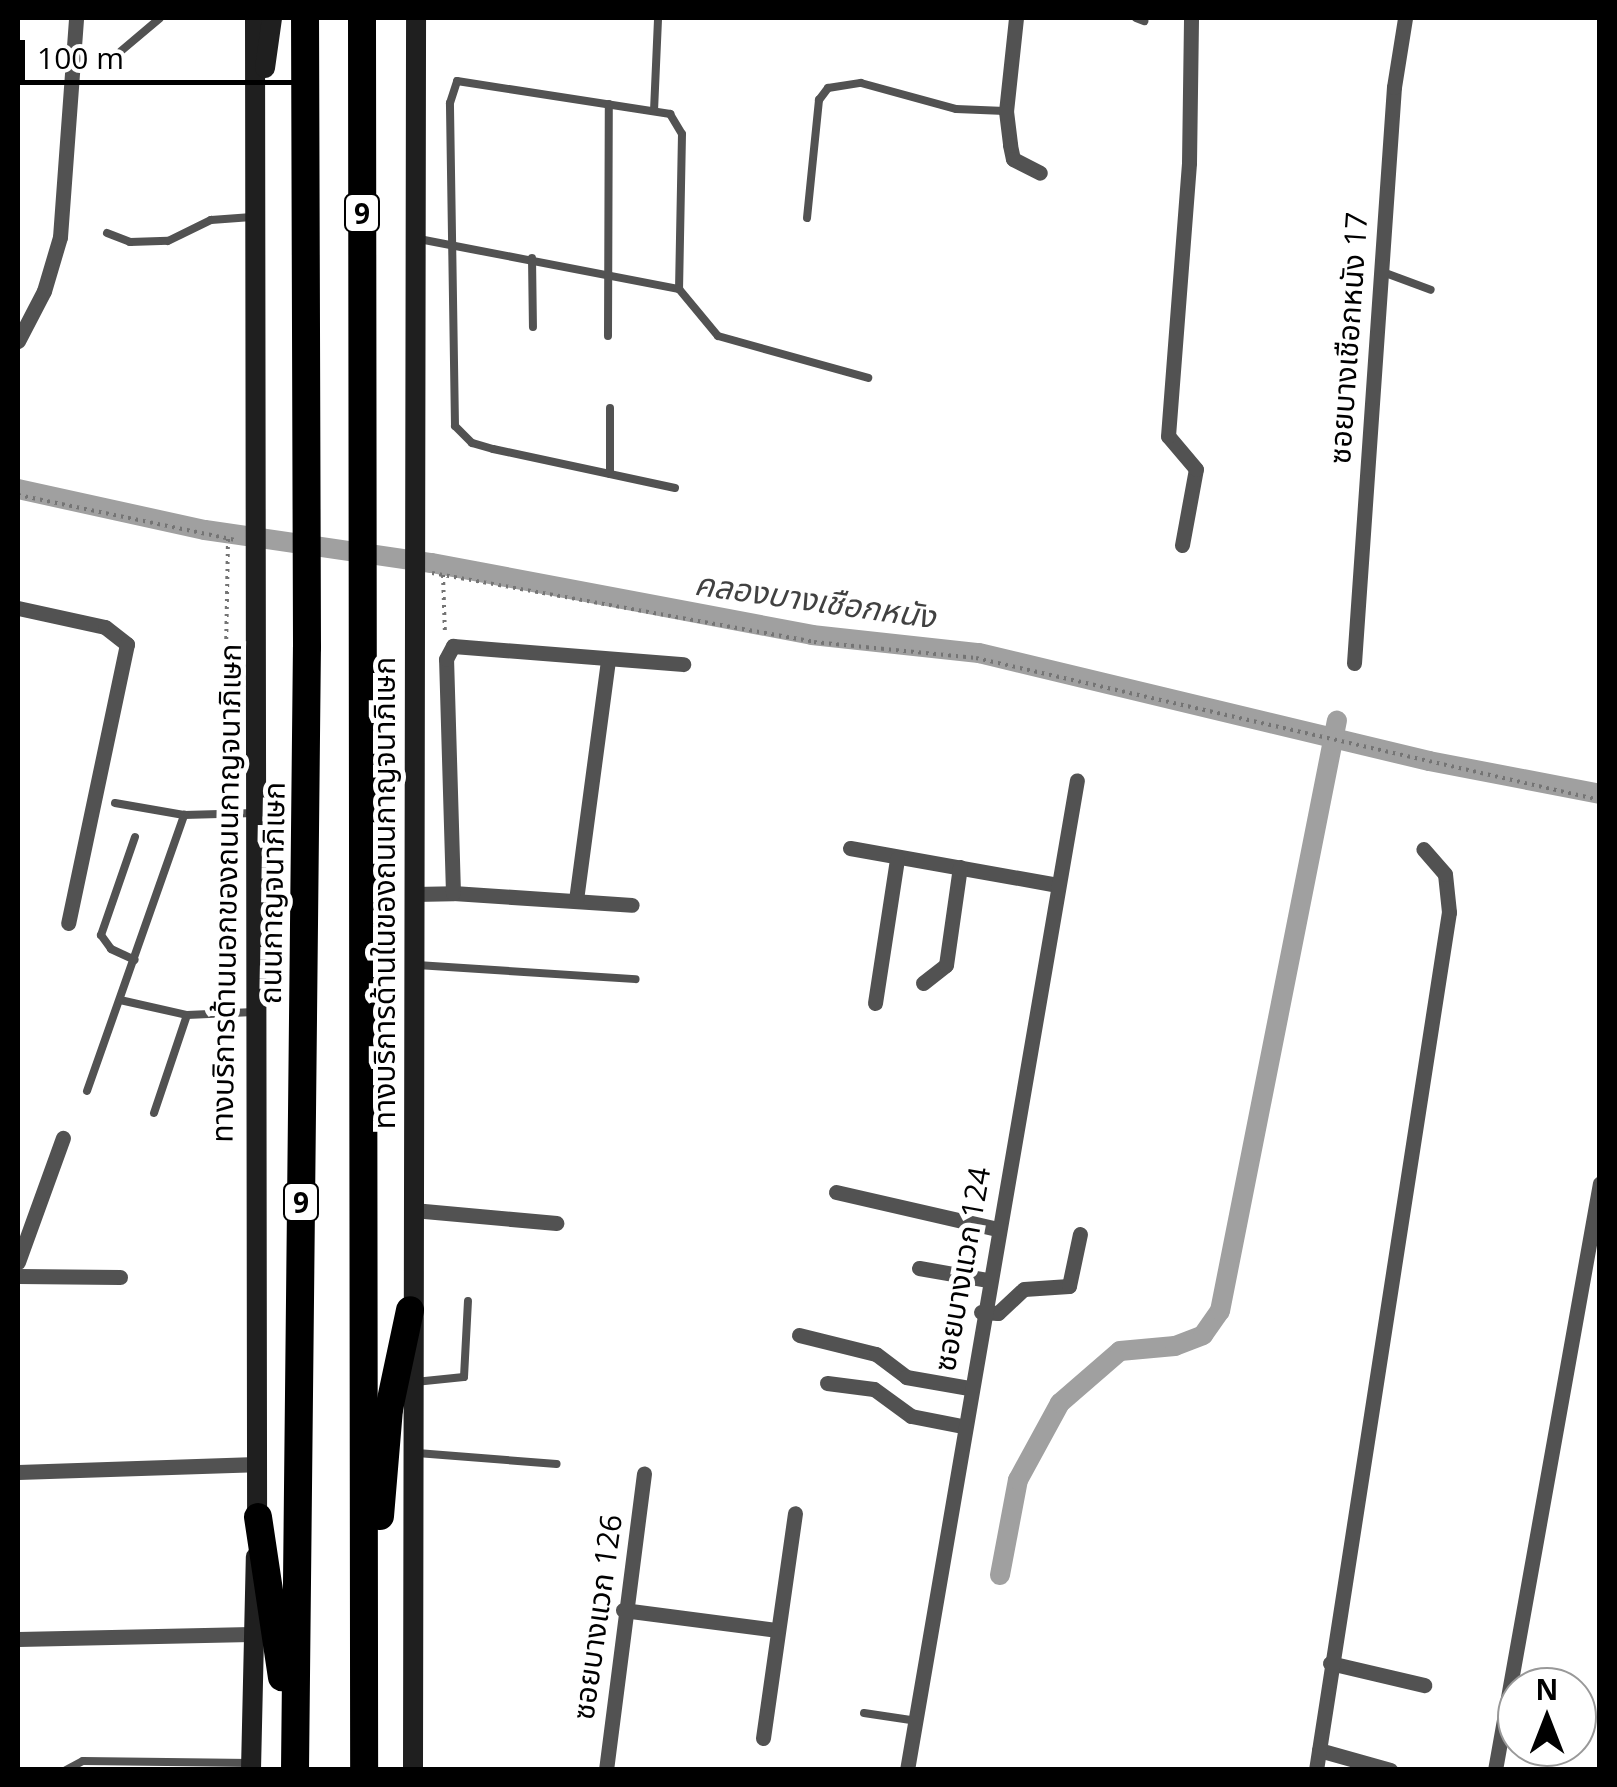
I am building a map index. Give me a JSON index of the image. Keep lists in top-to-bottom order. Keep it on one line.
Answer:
{"streets":{"highway":["9","ถนนกาญจนาภิเษก"],"main road":["ทางบริการด้านนอกของถนนกาญจนาภิเษก","ทางบริการด้านในของถนนกาญจนาภิเษก"],"street":["ซอยบางเชือกหนัง 17","ซอยบางแวก 124","ซอยบางแวก 126"]},"water":["คลองบางเชือกหนัง"],"scale_bar":"100 m","north":"top"}
